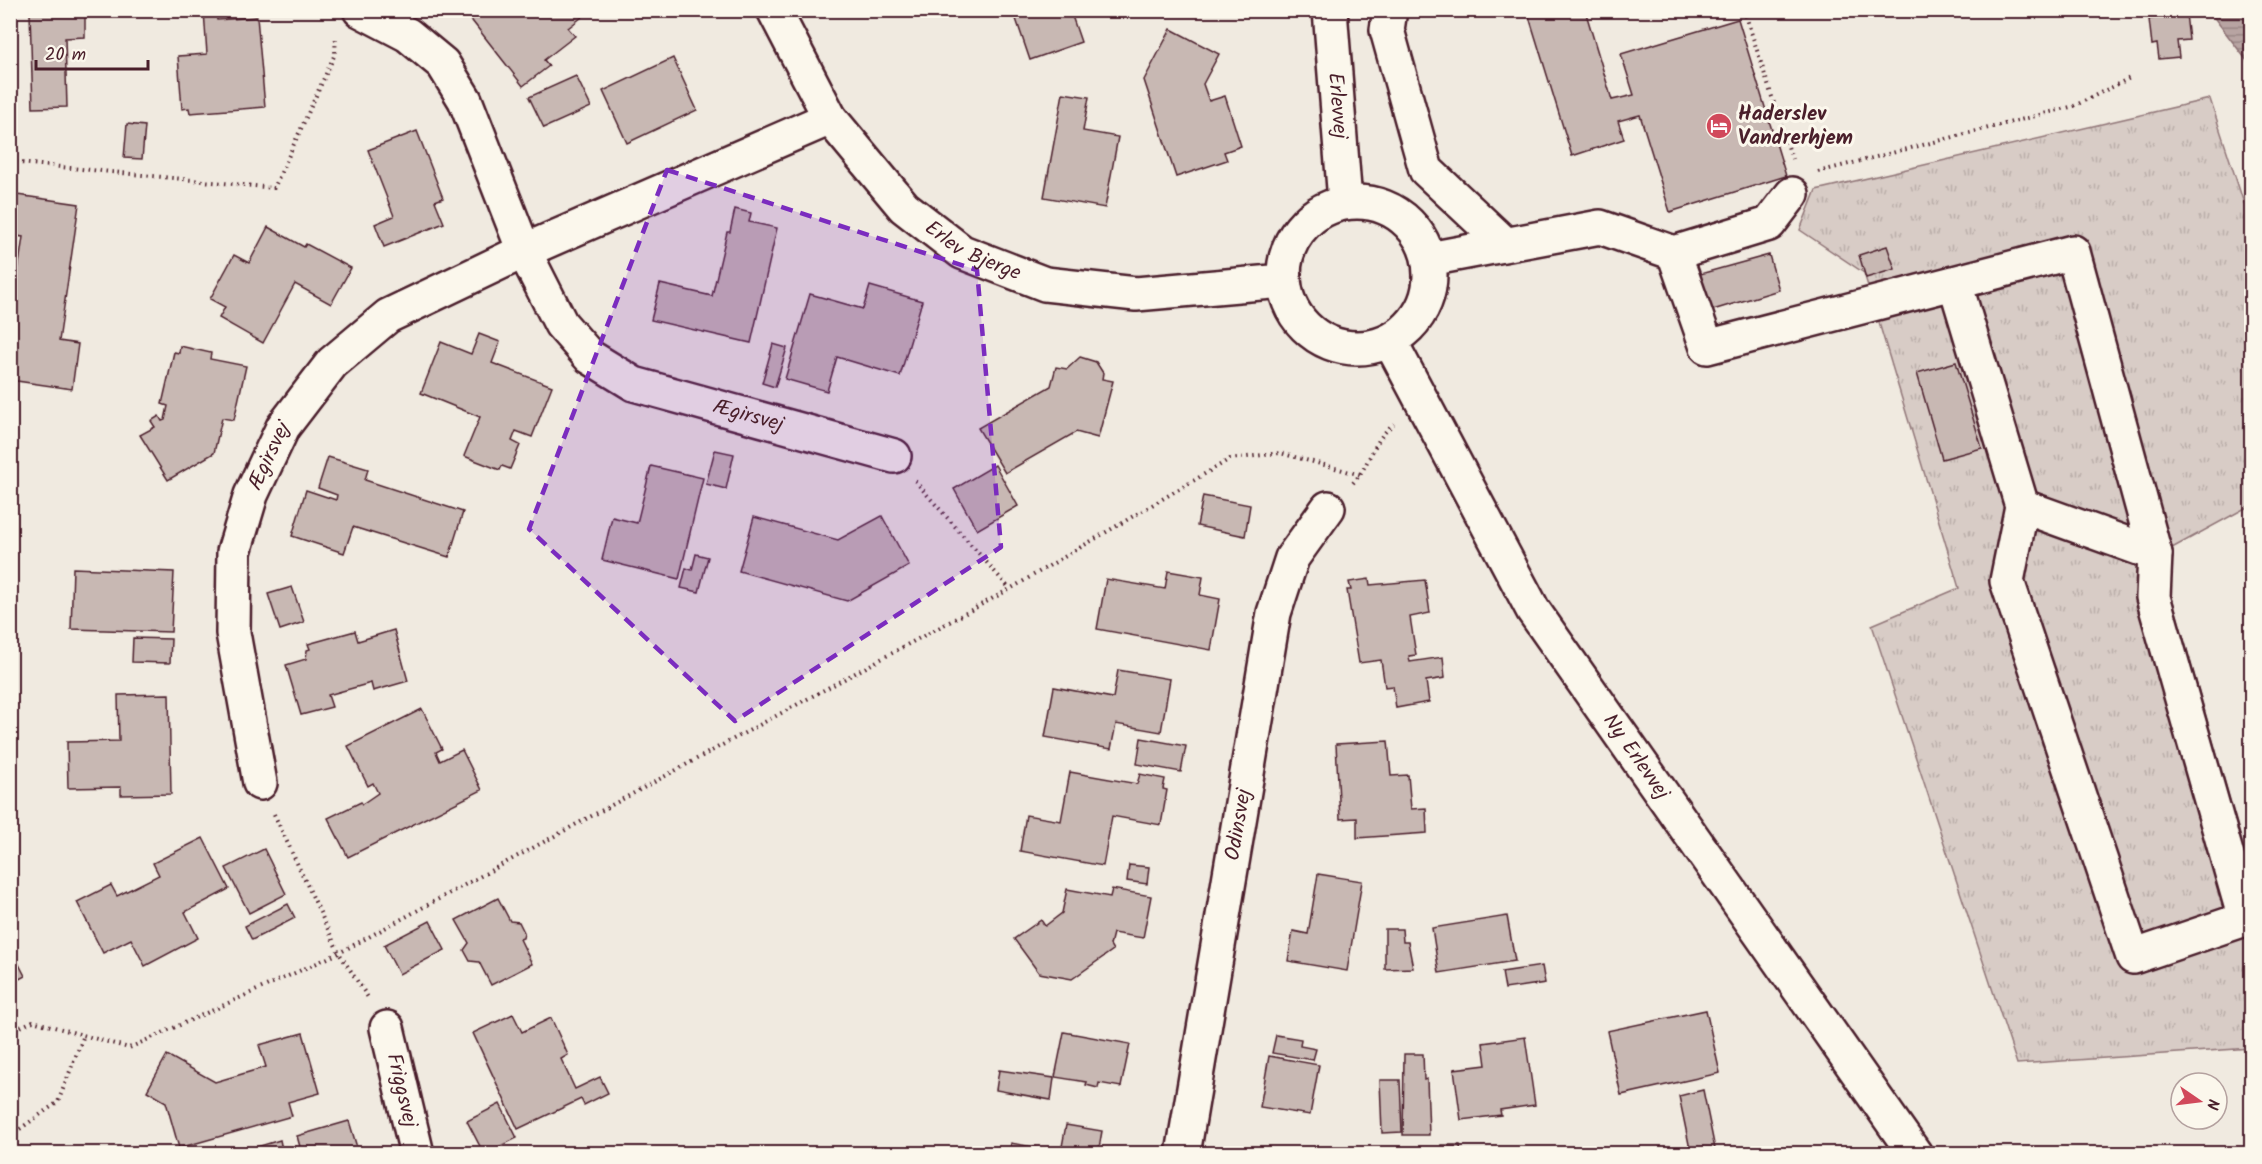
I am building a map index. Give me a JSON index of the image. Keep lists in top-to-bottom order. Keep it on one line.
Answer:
{"streets":{"street":["Erlevvej","Erlev Bjerge","Ægirsvej","Ny Erlevvej","Odinsvej","Friggsvej"]},"crossings":[["Erlevvej","Erlev Bjerge"],["Erlevvej","Ny Erlevvej"],["Erlev Bjerge","Ægirsvej"],["Erlev Bjerge","Ny Erlevvej"]],"places":{"hotel":["Haderslev Vandrerhjem"]},"scale_bar":"20 m","north":"right"}
